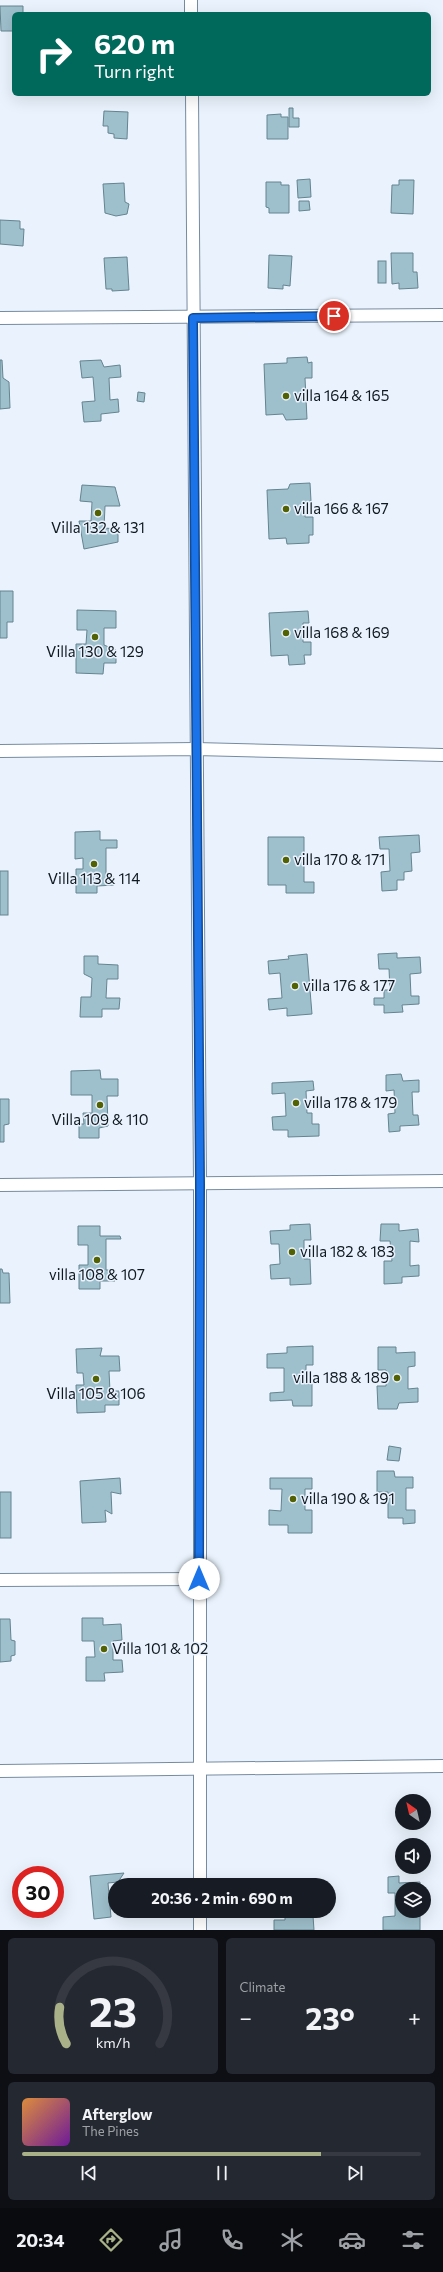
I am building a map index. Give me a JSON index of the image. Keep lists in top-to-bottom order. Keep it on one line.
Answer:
{"places":["villa 164 & 165","villa 166 & 167","Villa 132 & 131","villa 168 & 169","Villa 130 & 129","villa 170 & 171","Villa 113 & 114","villa 176 & 177","villa 178 & 179","Villa 109 & 110","villa 182 & 183","villa 108 & 107","villa 188 & 189","Villa 105 & 106","villa 190 & 191","Villa 101 & 102"],"north":"top left","page":{"turn":["620 m","Turn right"],"limit":"30","trip":"20:36 · 2 min · 690 m","tile":"Climate","heat":["−","23°","+"],"song":["Afterglow","The Pines"],"tabs":"20:34","gauge":["23","km/h"]}}
